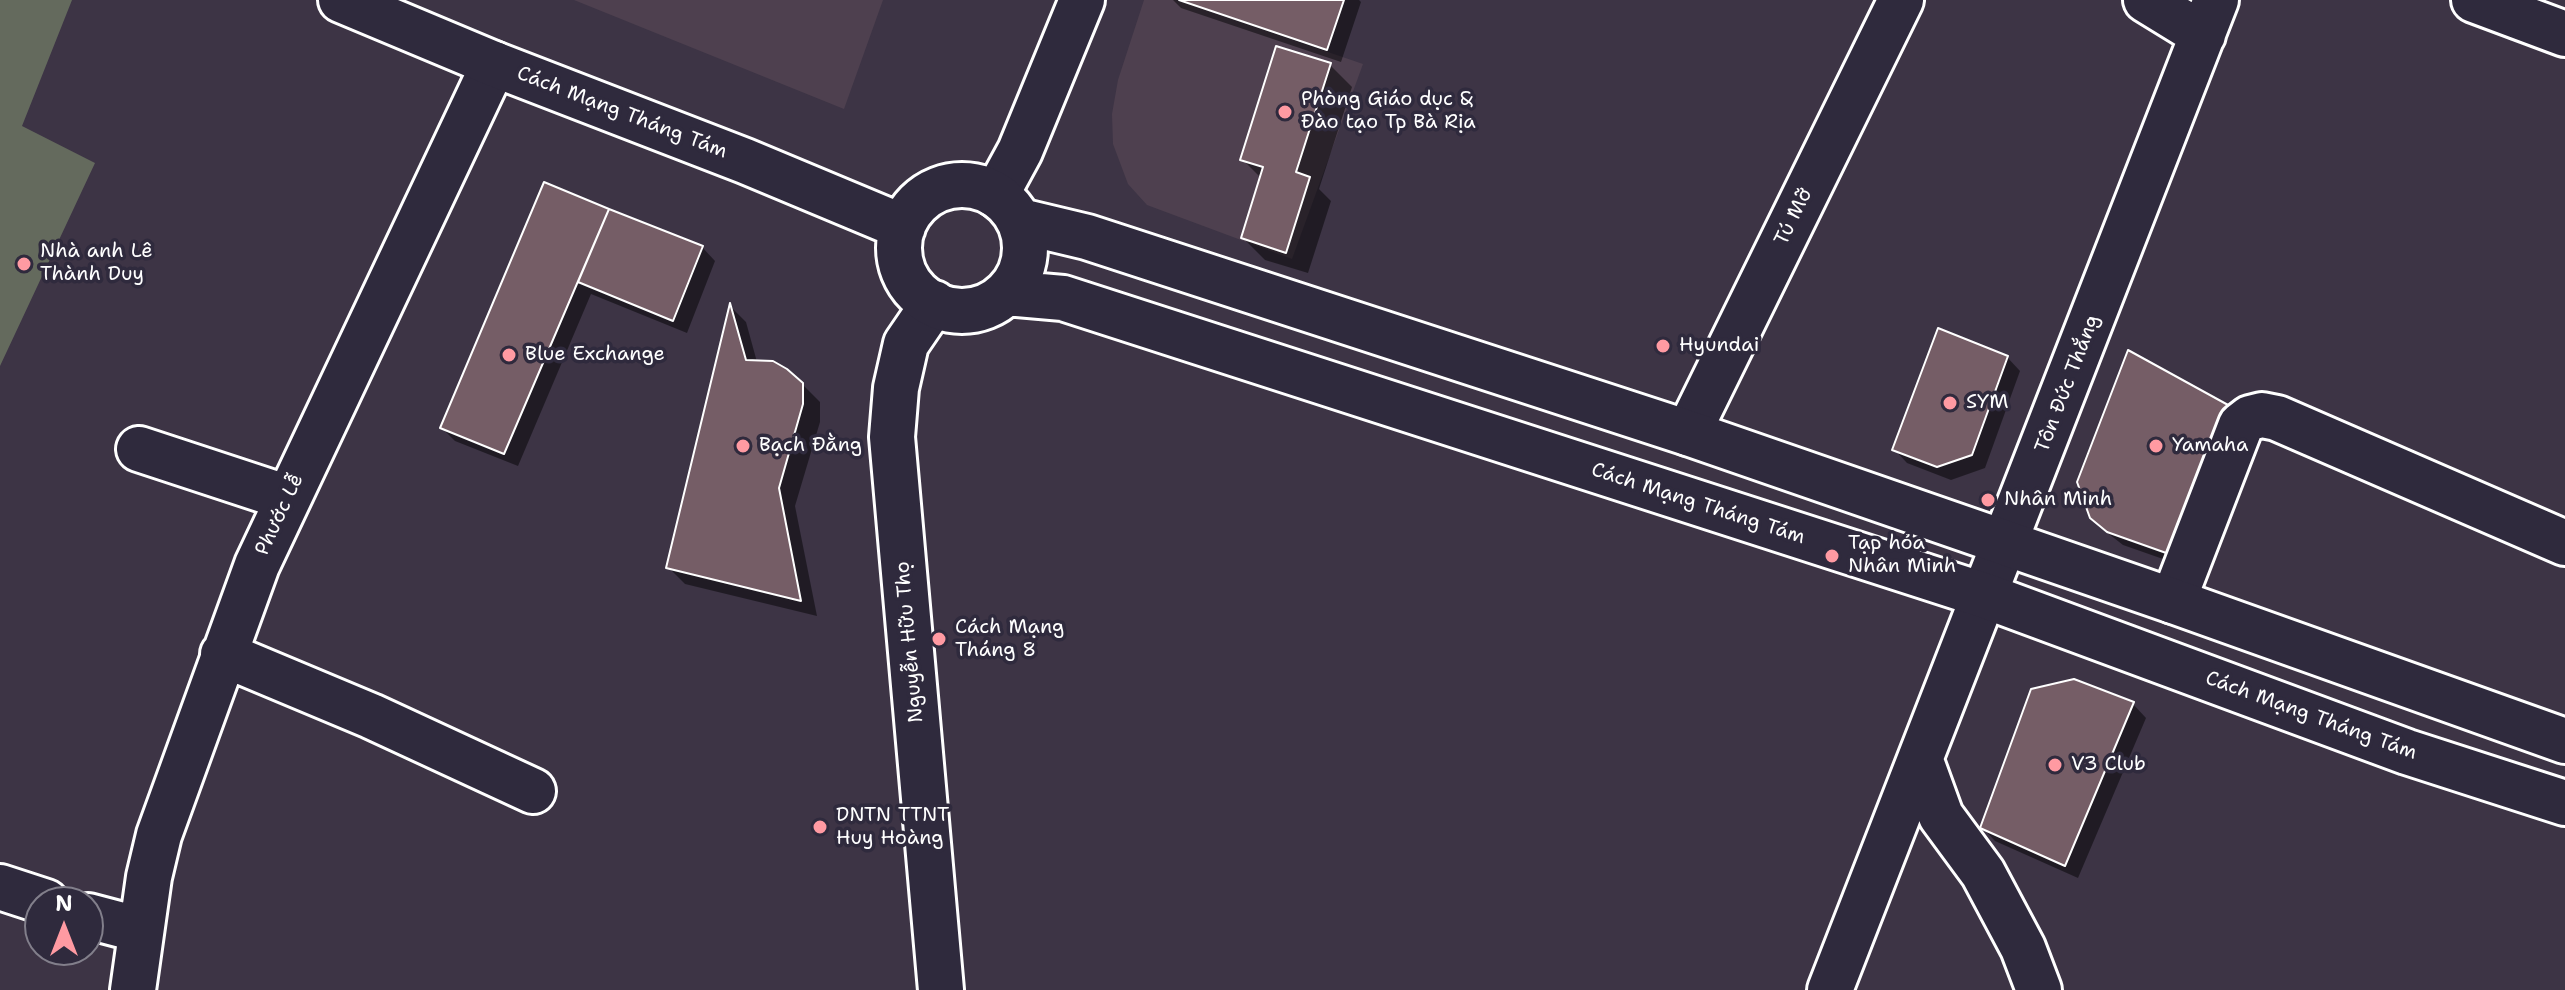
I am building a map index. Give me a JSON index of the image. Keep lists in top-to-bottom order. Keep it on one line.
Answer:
{"streets":{"street":["Cách Mạng Tháng Tám","Tú Mỡ","Tôn Đức Thắng","Phước Lễ","Nguyễn Hữu Thọ"]},"crossings":[["Cách Mạng Tháng Tám","Tôn Đức Thắng"],["Cách Mạng Tháng Tám","Phước Lễ"],["Cách Mạng Tháng Tám","Nguyễn Hữu Thọ"]],"places":["Phòng Giáo dục & Đào tạo Tp Bà Rịa","Nhà anh Lê Thành Duy","Hyundai","Blue Exchange","SYM","Bạch Đằng","Yamaha","Nhân Minh","Tạp hóa Nhân Minh","Cách Mạng Tháng 8","V3 Club","DNTN TTNT Huy Hoàng"],"north":"top"}
